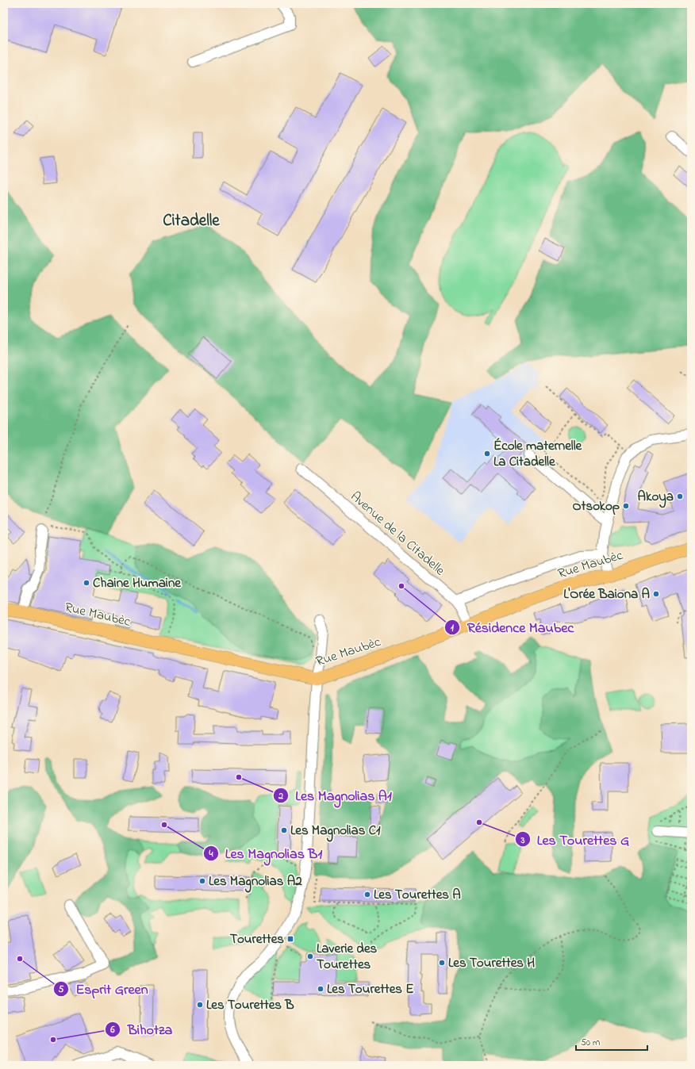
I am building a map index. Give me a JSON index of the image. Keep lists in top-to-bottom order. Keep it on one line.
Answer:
{"streets":{"main road":["Rue Maubèc"],"street":["Avenue de la Citadelle"]},"crossings":[["Avenue de la Citadelle","Rue Maubèc"]],"districts":["Citadelle"],"places":{"other":["École maternelle La Citadelle","Akoya","Otsokop","Chaine Humaine","Résidence Maubec","L'Orée Baiona A","Les Magnolias A1","Les Tourettes G","Les Magnolias B1","Les Magnolias C1","Les Magnolias A2","Les Tourettes A","Laverie des Tourettes","Esprit Green","Les Tourettes H","Les Tourettes E","Les Tourettes B","Bihotza"],"transit":["Tourettes"]},"scale_bar":"50 m"}
